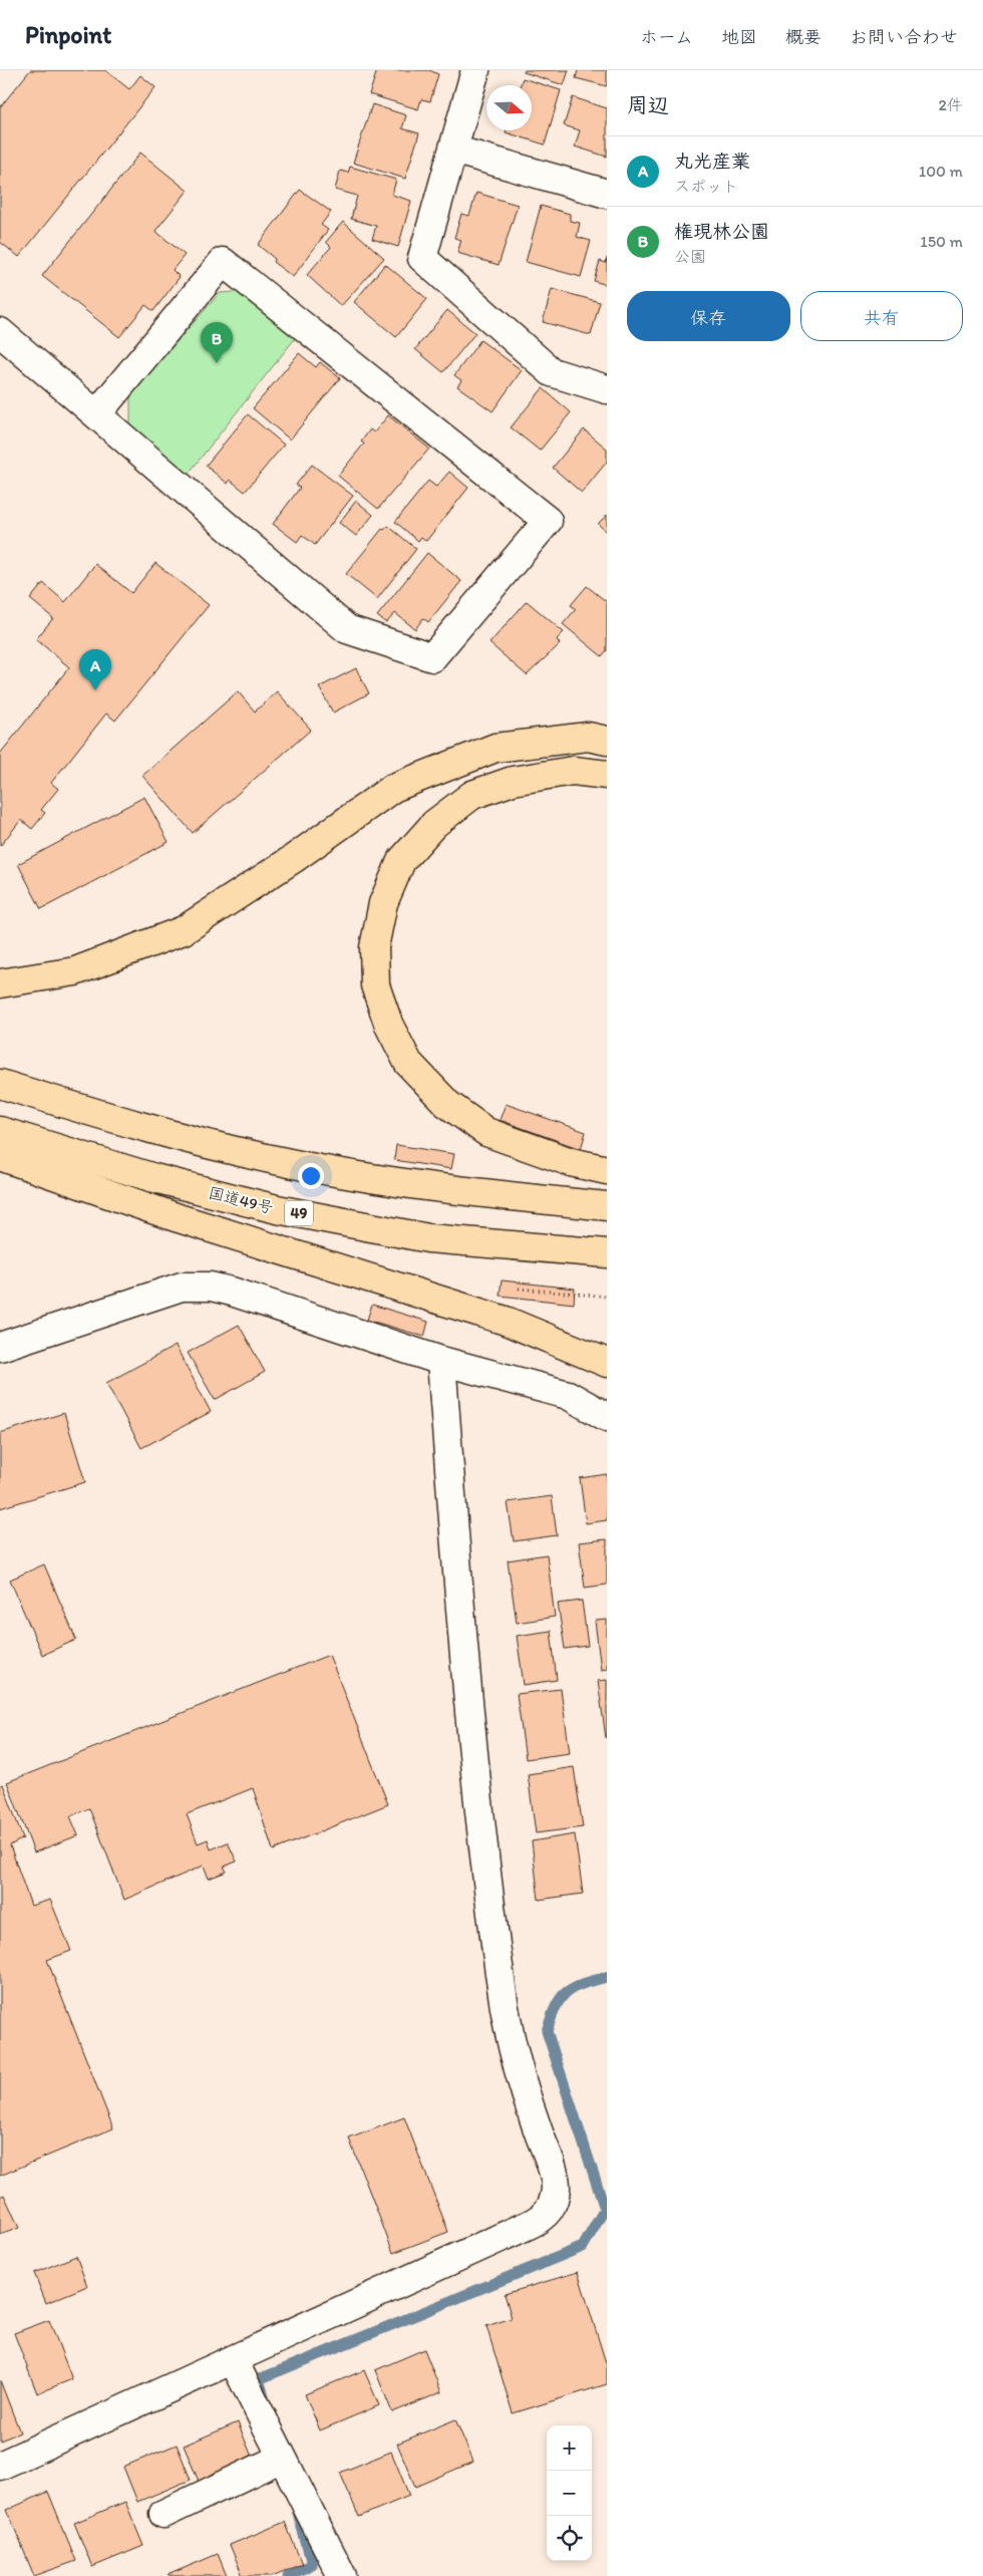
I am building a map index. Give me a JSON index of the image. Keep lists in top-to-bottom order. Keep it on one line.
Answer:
{"streets":{"highway":["国道49号","49"]},"north":"right","page":{"header":"Pinpoint","nav":["ホーム","地図","概要","お問い合わせ"],"heading":["周辺","2件"],"list":[{"mark":"A","name":"丸光産業","note":"スポット","value":"100 m"},{"mark":"B","name":"権現林公園","note":"公園","value":"150 m"}],"buttons":["保存","共有"],"pins":["B","A"],"map_buttons":["+","−"]}}
